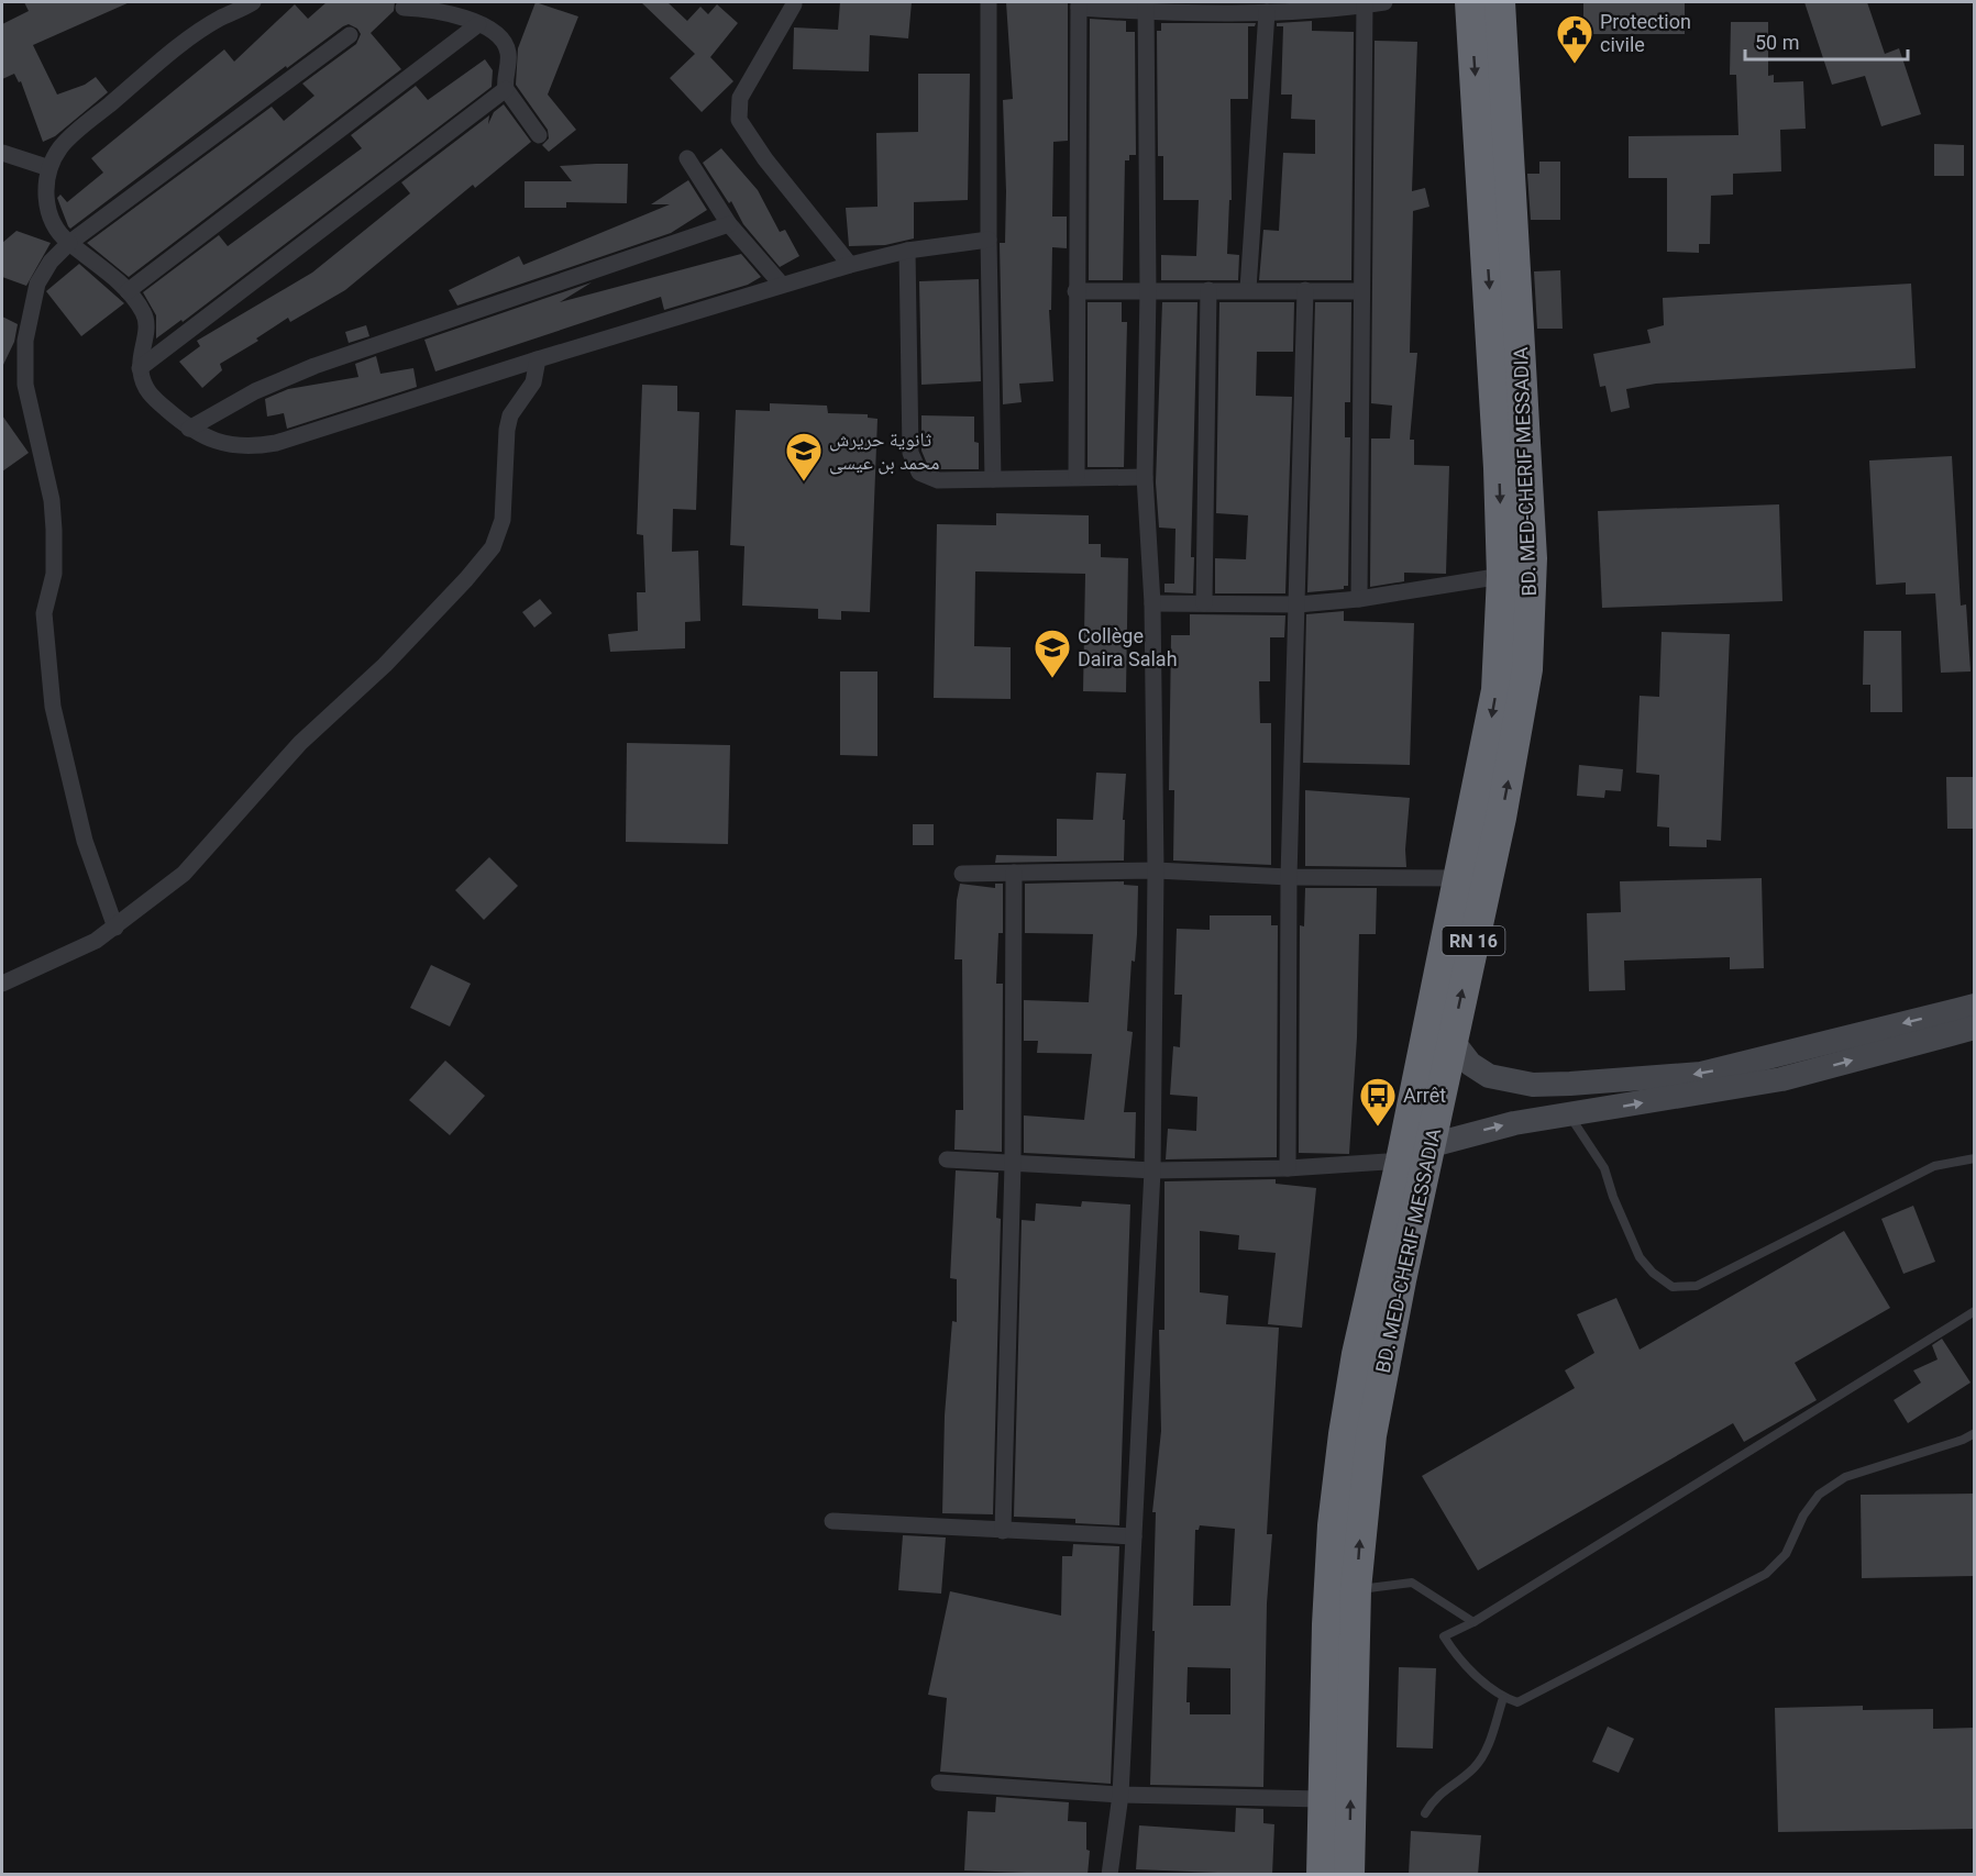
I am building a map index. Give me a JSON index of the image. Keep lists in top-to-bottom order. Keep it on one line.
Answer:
{"streets":{"highway":["BD. MED-CHERIF MESSADIA","RN 16"]},"places":{"public building":["Protection civile"],"school or university":["ثانوية حريرش محمد بن عيسى","Collège Daira Salah"],"bus stop":["Arrêt"]},"scale_bar":"50 m"}
